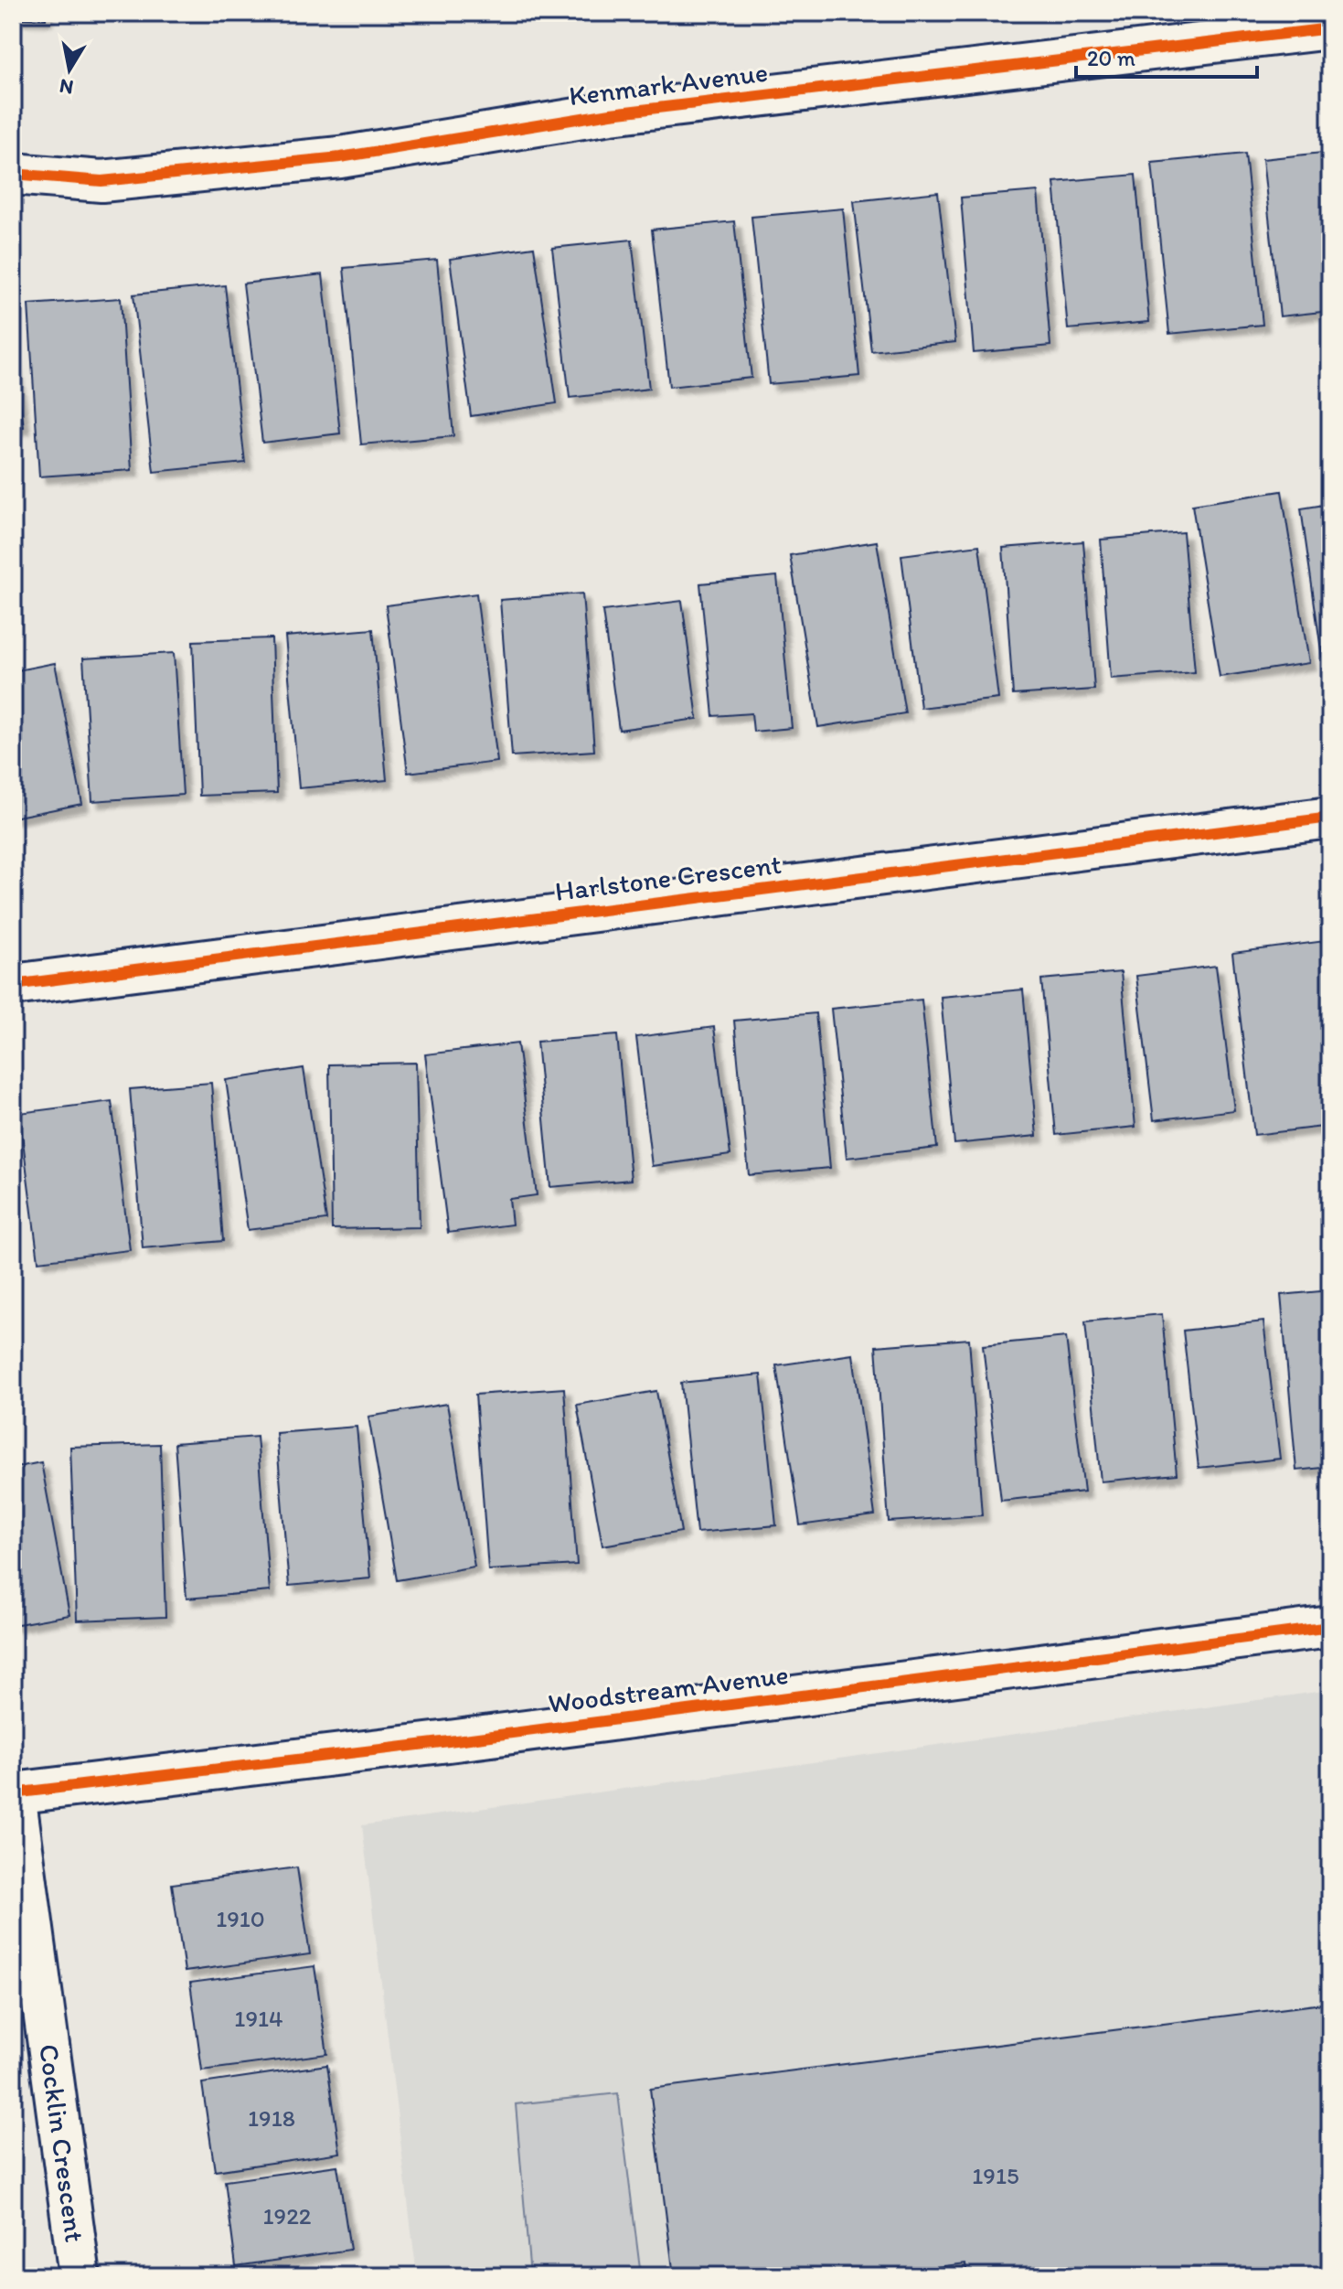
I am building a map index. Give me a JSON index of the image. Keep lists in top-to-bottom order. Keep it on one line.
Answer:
{"streets":{"street":["Kenmark Avenue","Harlstone Crescent","Woodstream Avenue","Cocklin Crescent"]},"crossings":[["Woodstream Avenue","Cocklin Crescent"]],"house_numbers":["1910","1914","1918","1915","1922"],"scale_bar":"20 m","north":"bottom"}
